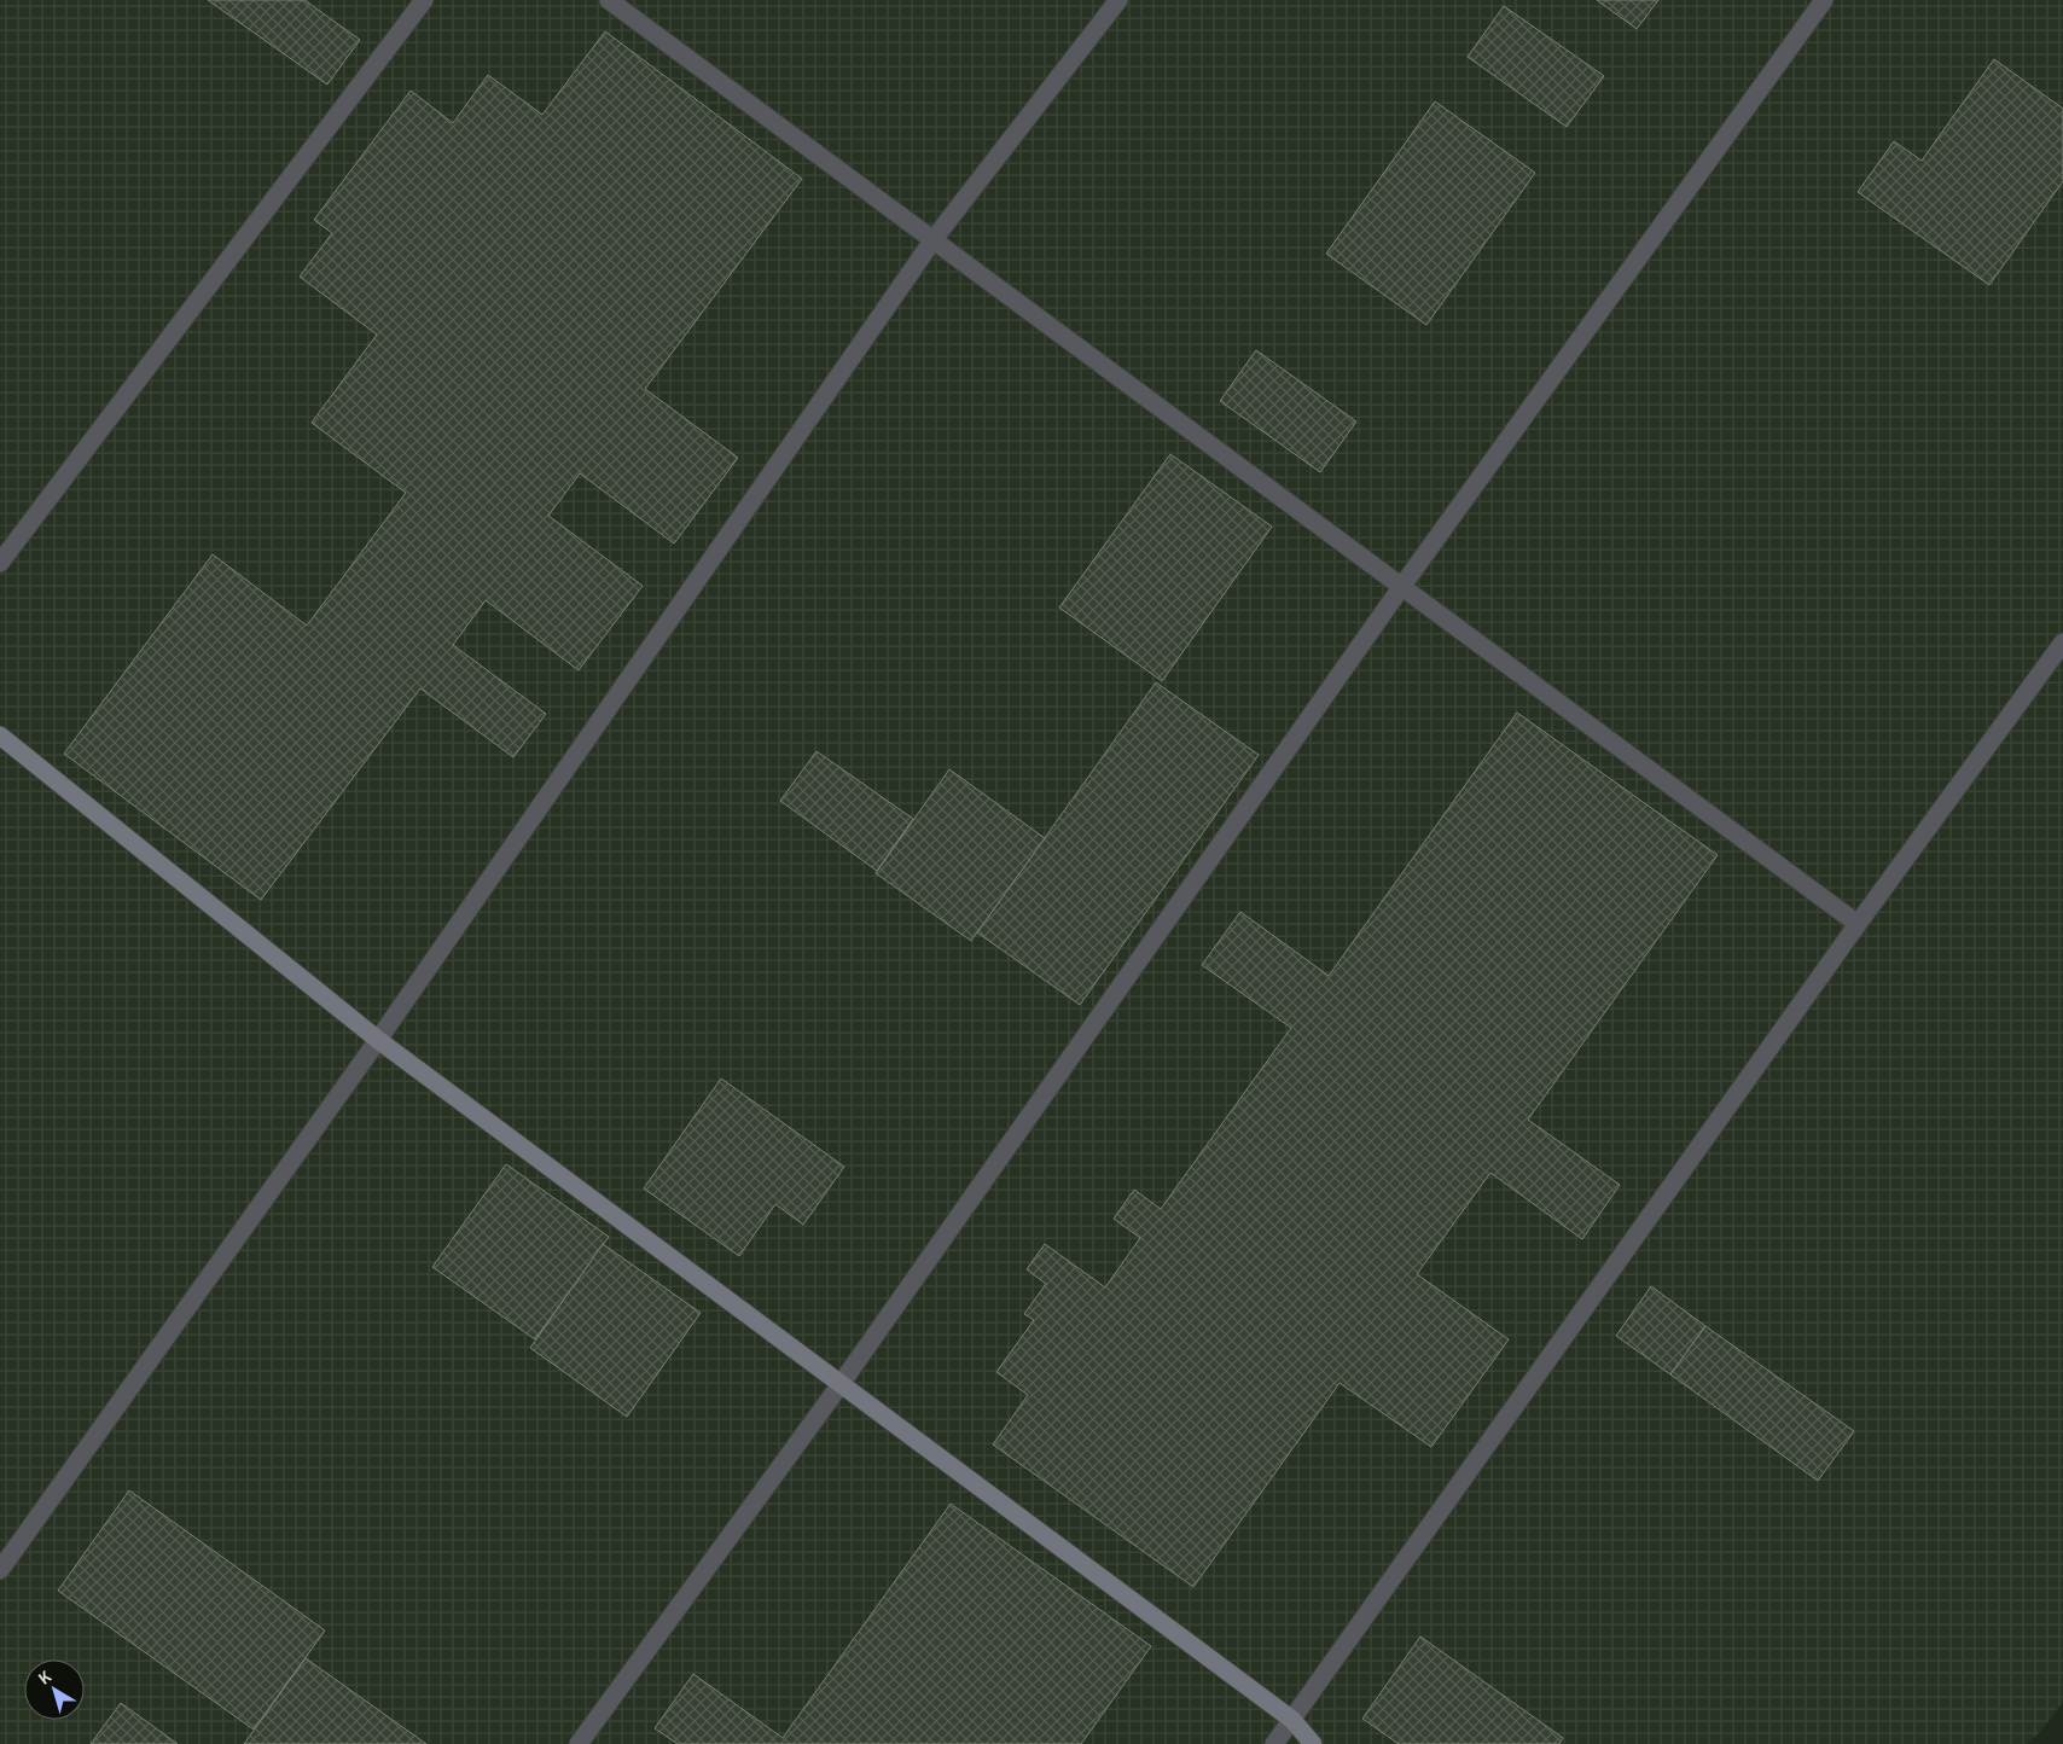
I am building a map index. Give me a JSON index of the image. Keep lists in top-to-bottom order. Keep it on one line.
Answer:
{"north":"top left"}
